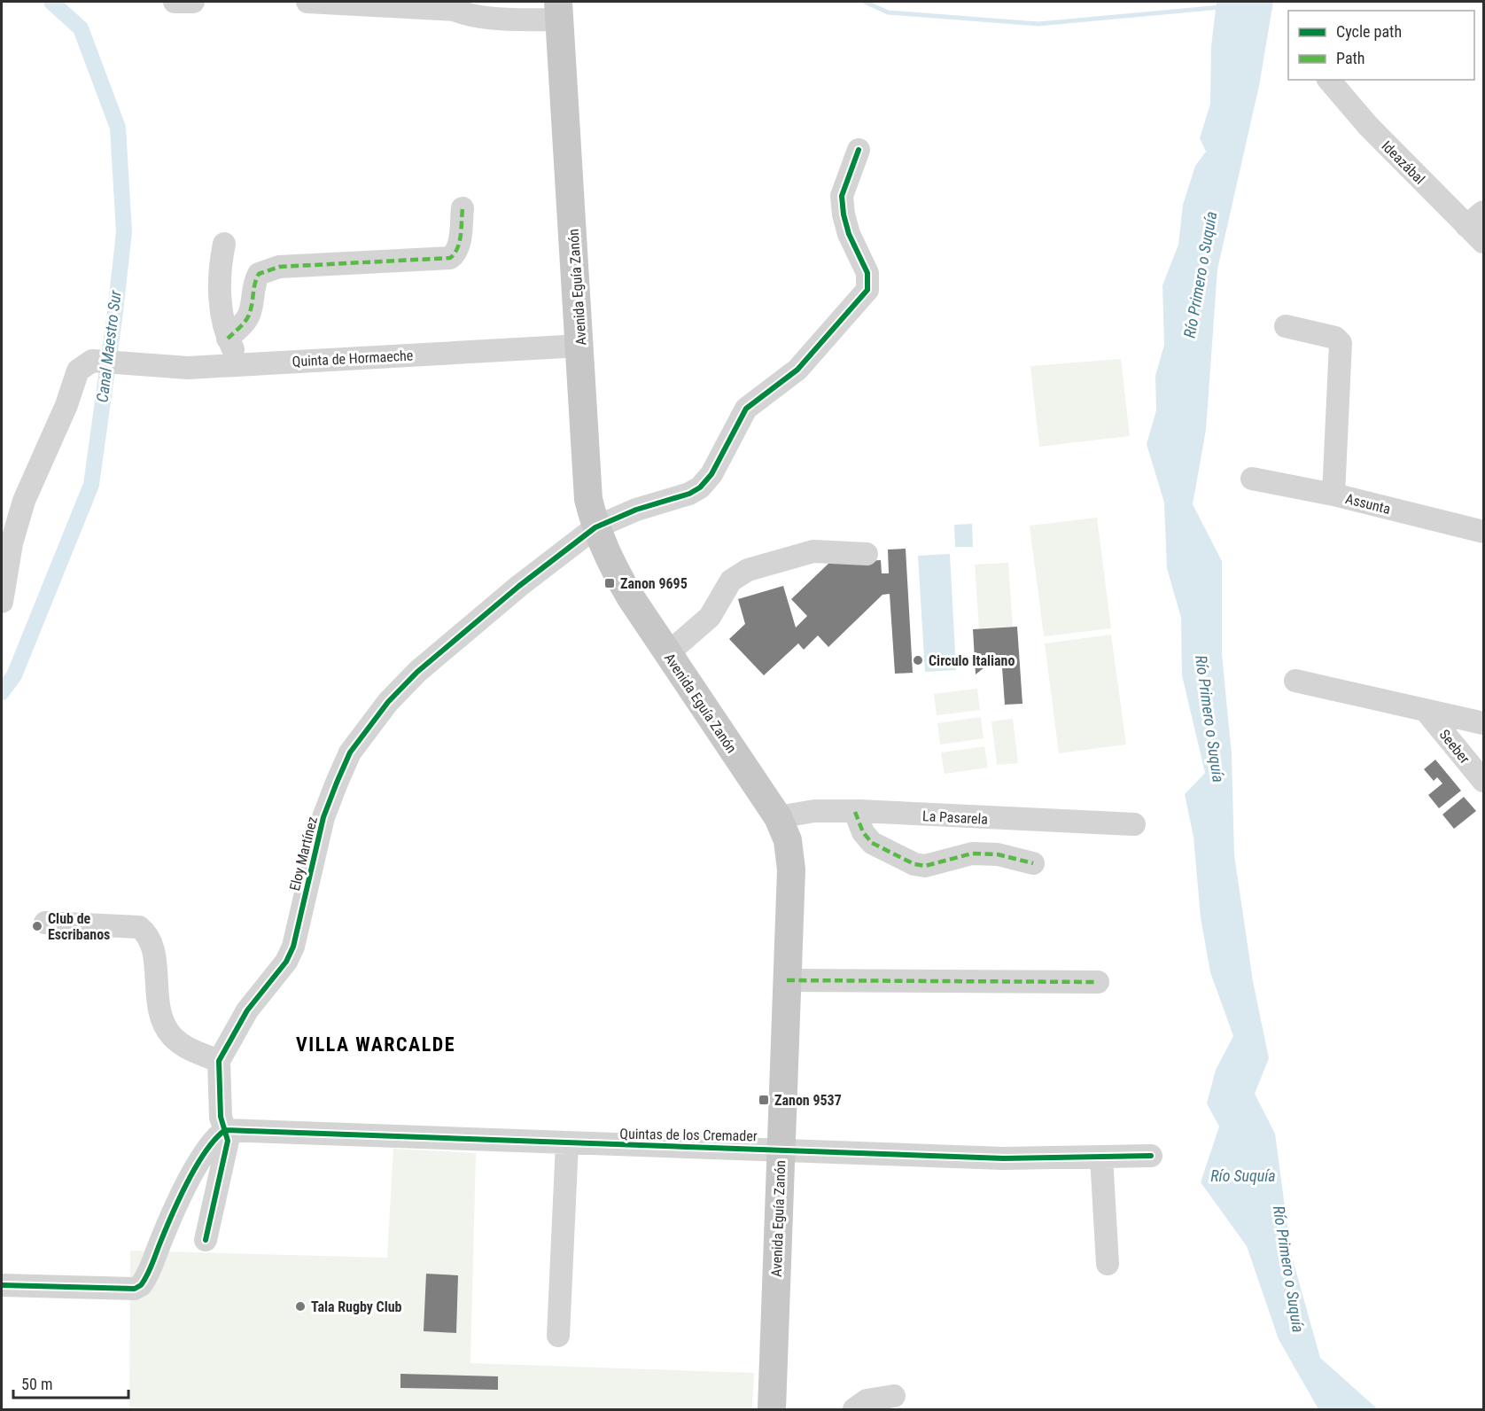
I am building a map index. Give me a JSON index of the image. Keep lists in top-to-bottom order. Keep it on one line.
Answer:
{"streets":{"main road":["Avenida Eguía Zanón"],"street":["Ideazábal","Quinta de Hormaeche","Assunta","Seeber","La Pasarela","Eloy Martínez","Quintas de los Cremader"]},"crossings":[["Avenida Eguía Zanón","Quinta de Hormaeche"],["Avenida Eguía Zanón","La Pasarela"],["Avenida Eguía Zanón","Eloy Martínez"],["Avenida Eguía Zanón","Quintas de los Cremader"]],"districts":["VILLA WARCALDE"],"water":["Río Primero o Suquía","Canal Maestro Sur","Río Suquía"],"places":{"transit":["Zanon 9695","Zanon 9537"],"other":["Circulo Italiano","Club de Escribanos","Tala Rugby Club"]},"legend":["Cycle path","Path"],"scale_bar":"50 m"}
